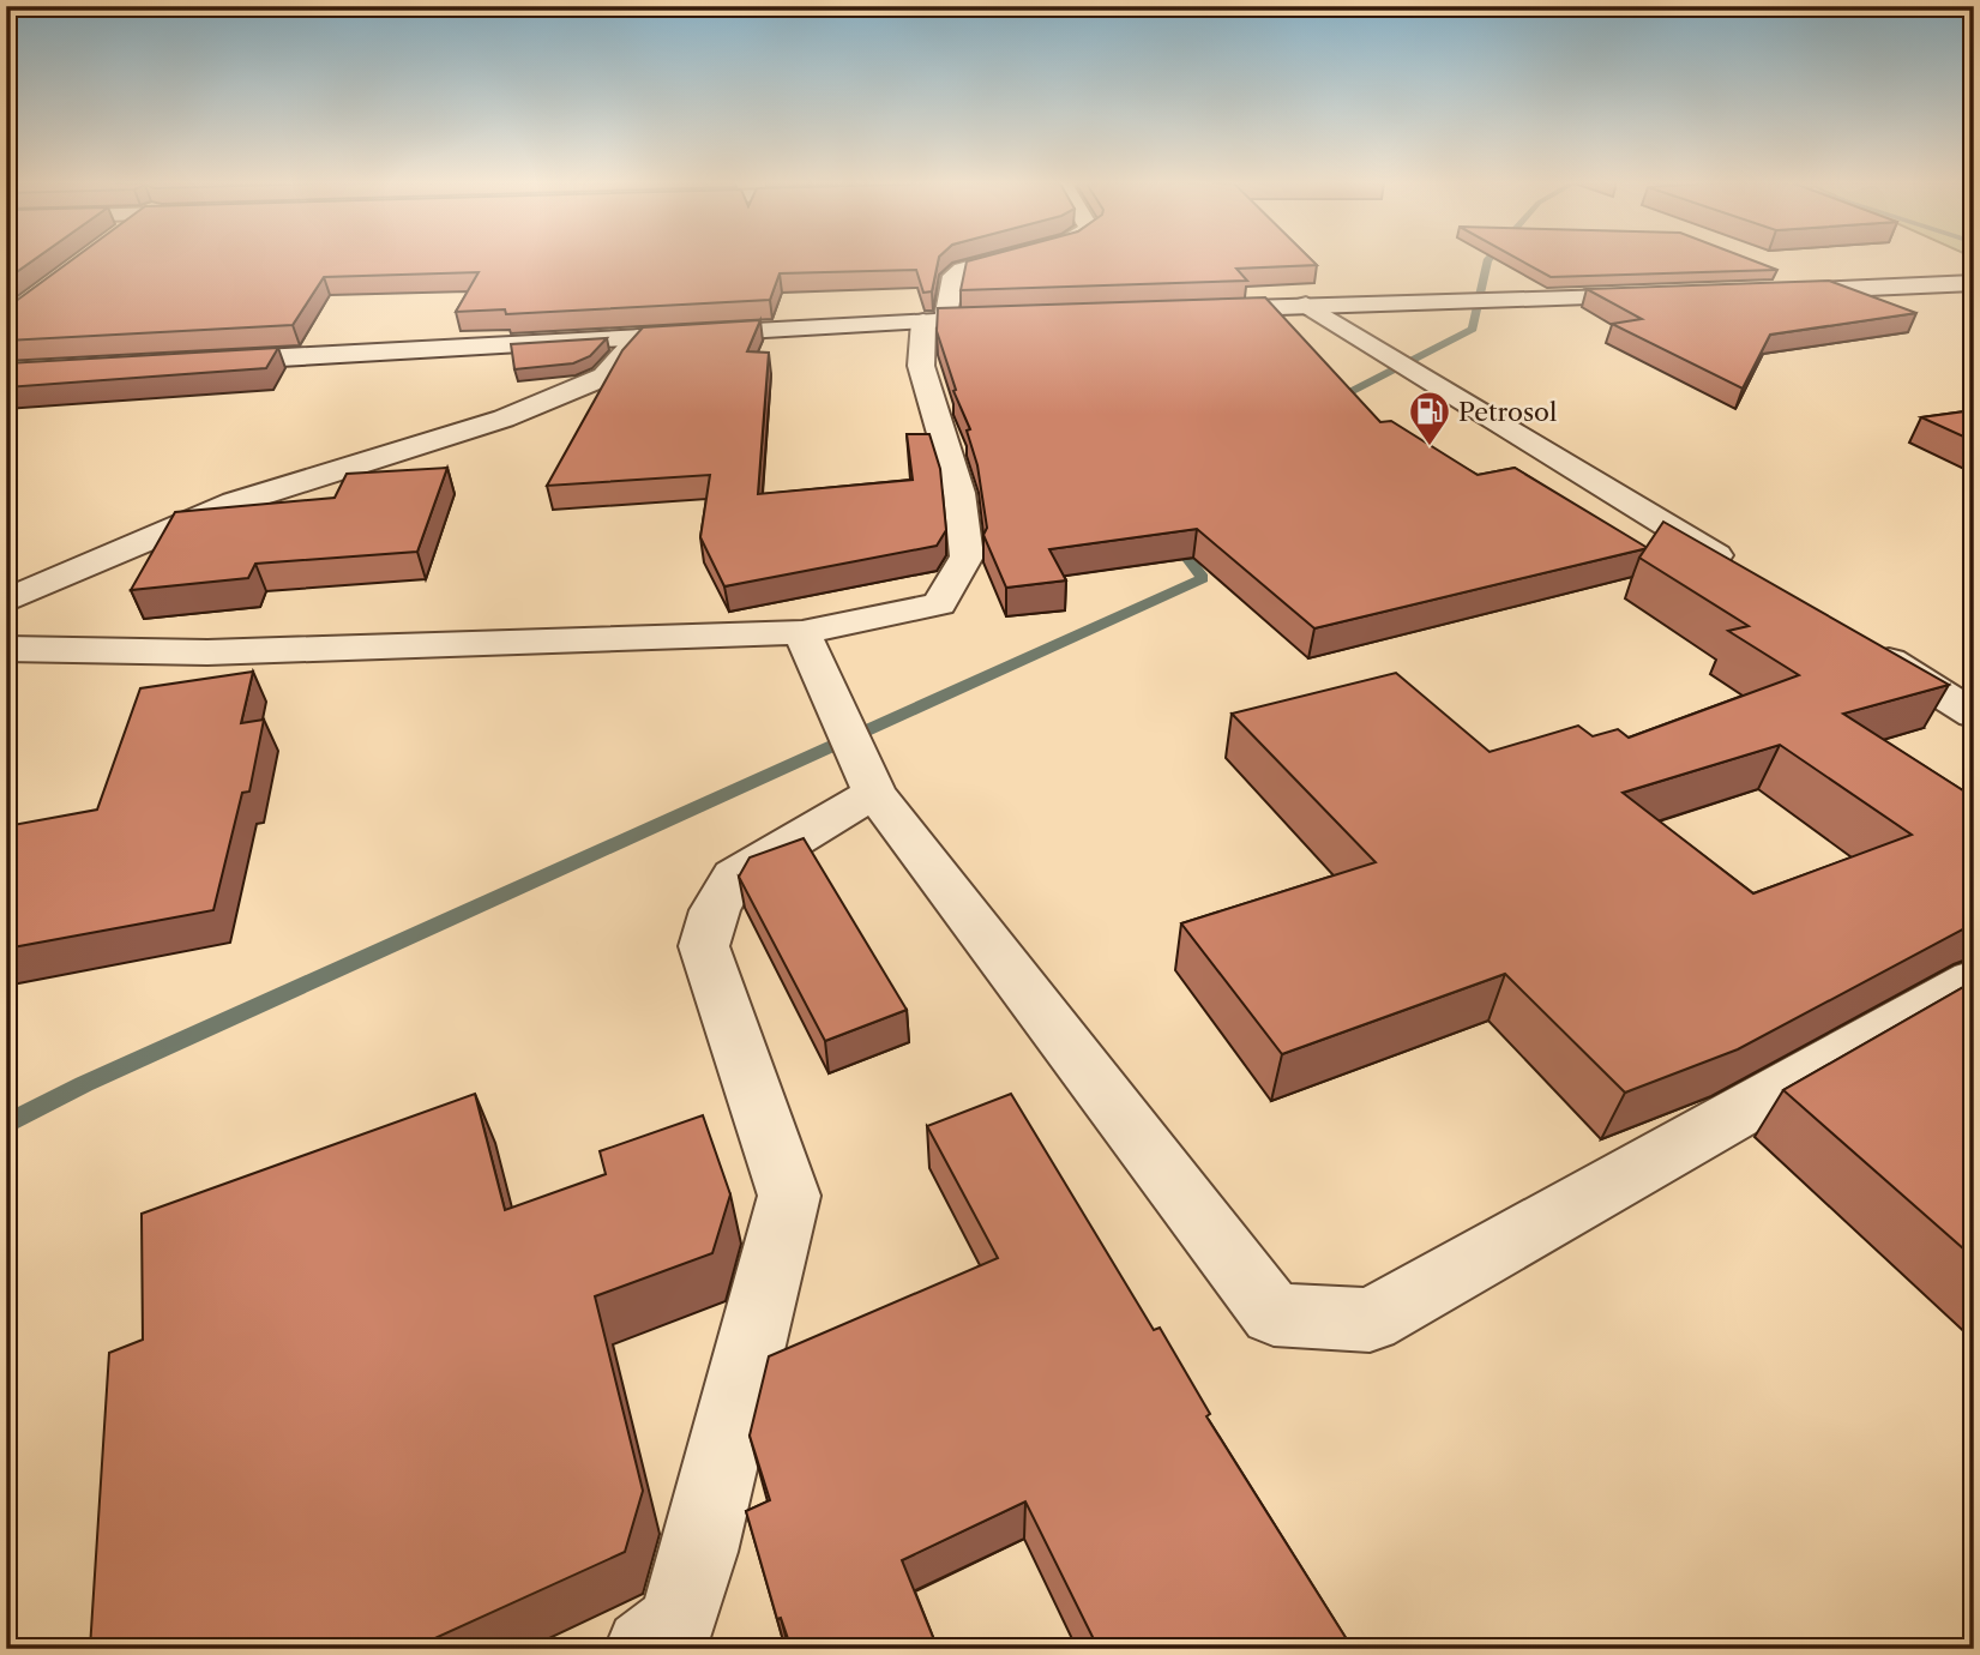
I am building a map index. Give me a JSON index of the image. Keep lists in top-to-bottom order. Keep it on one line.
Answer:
{"places":{"fuel station":["Petrosol"]}}
